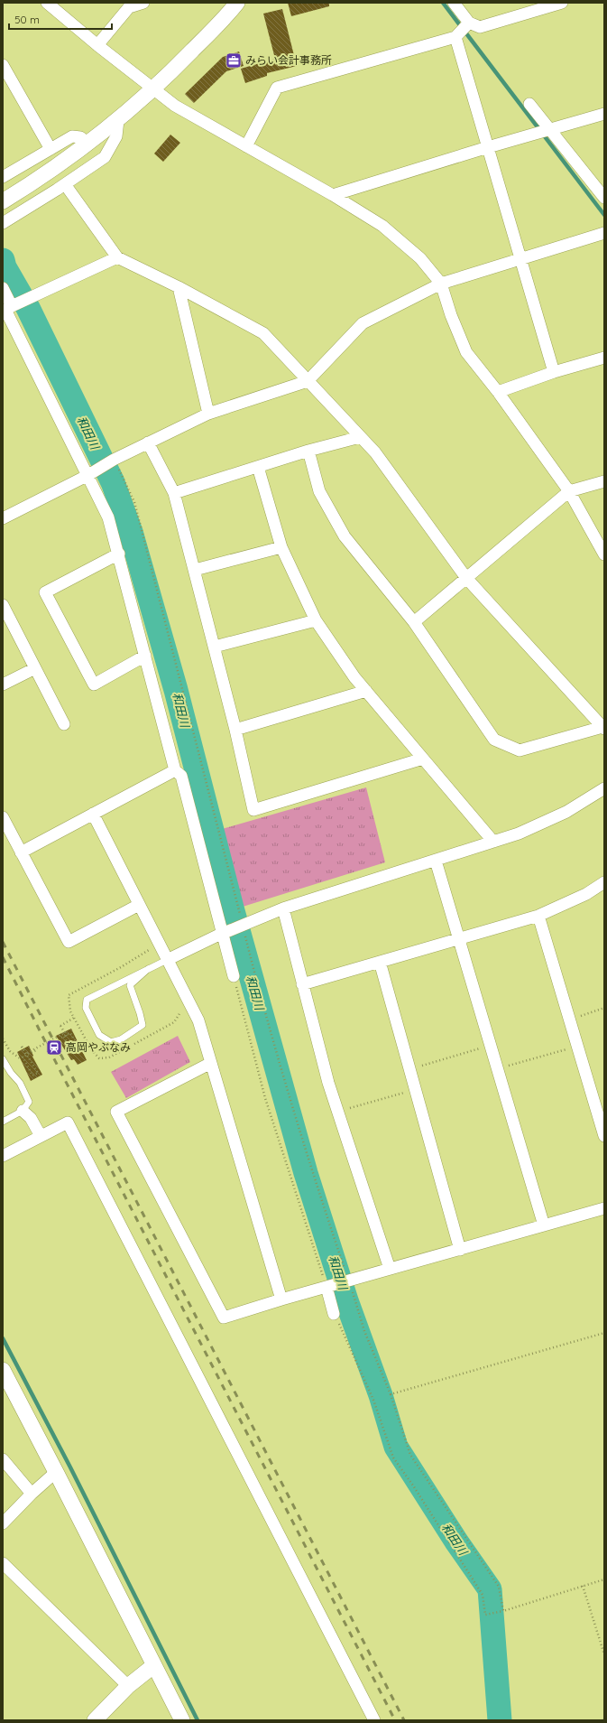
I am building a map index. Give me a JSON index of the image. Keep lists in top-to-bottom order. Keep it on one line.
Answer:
{"water":["和田川"],"places":{"office":["みらい会計事務所"],"station":["高岡やぶなみ"]},"scale_bar":"50 m"}
